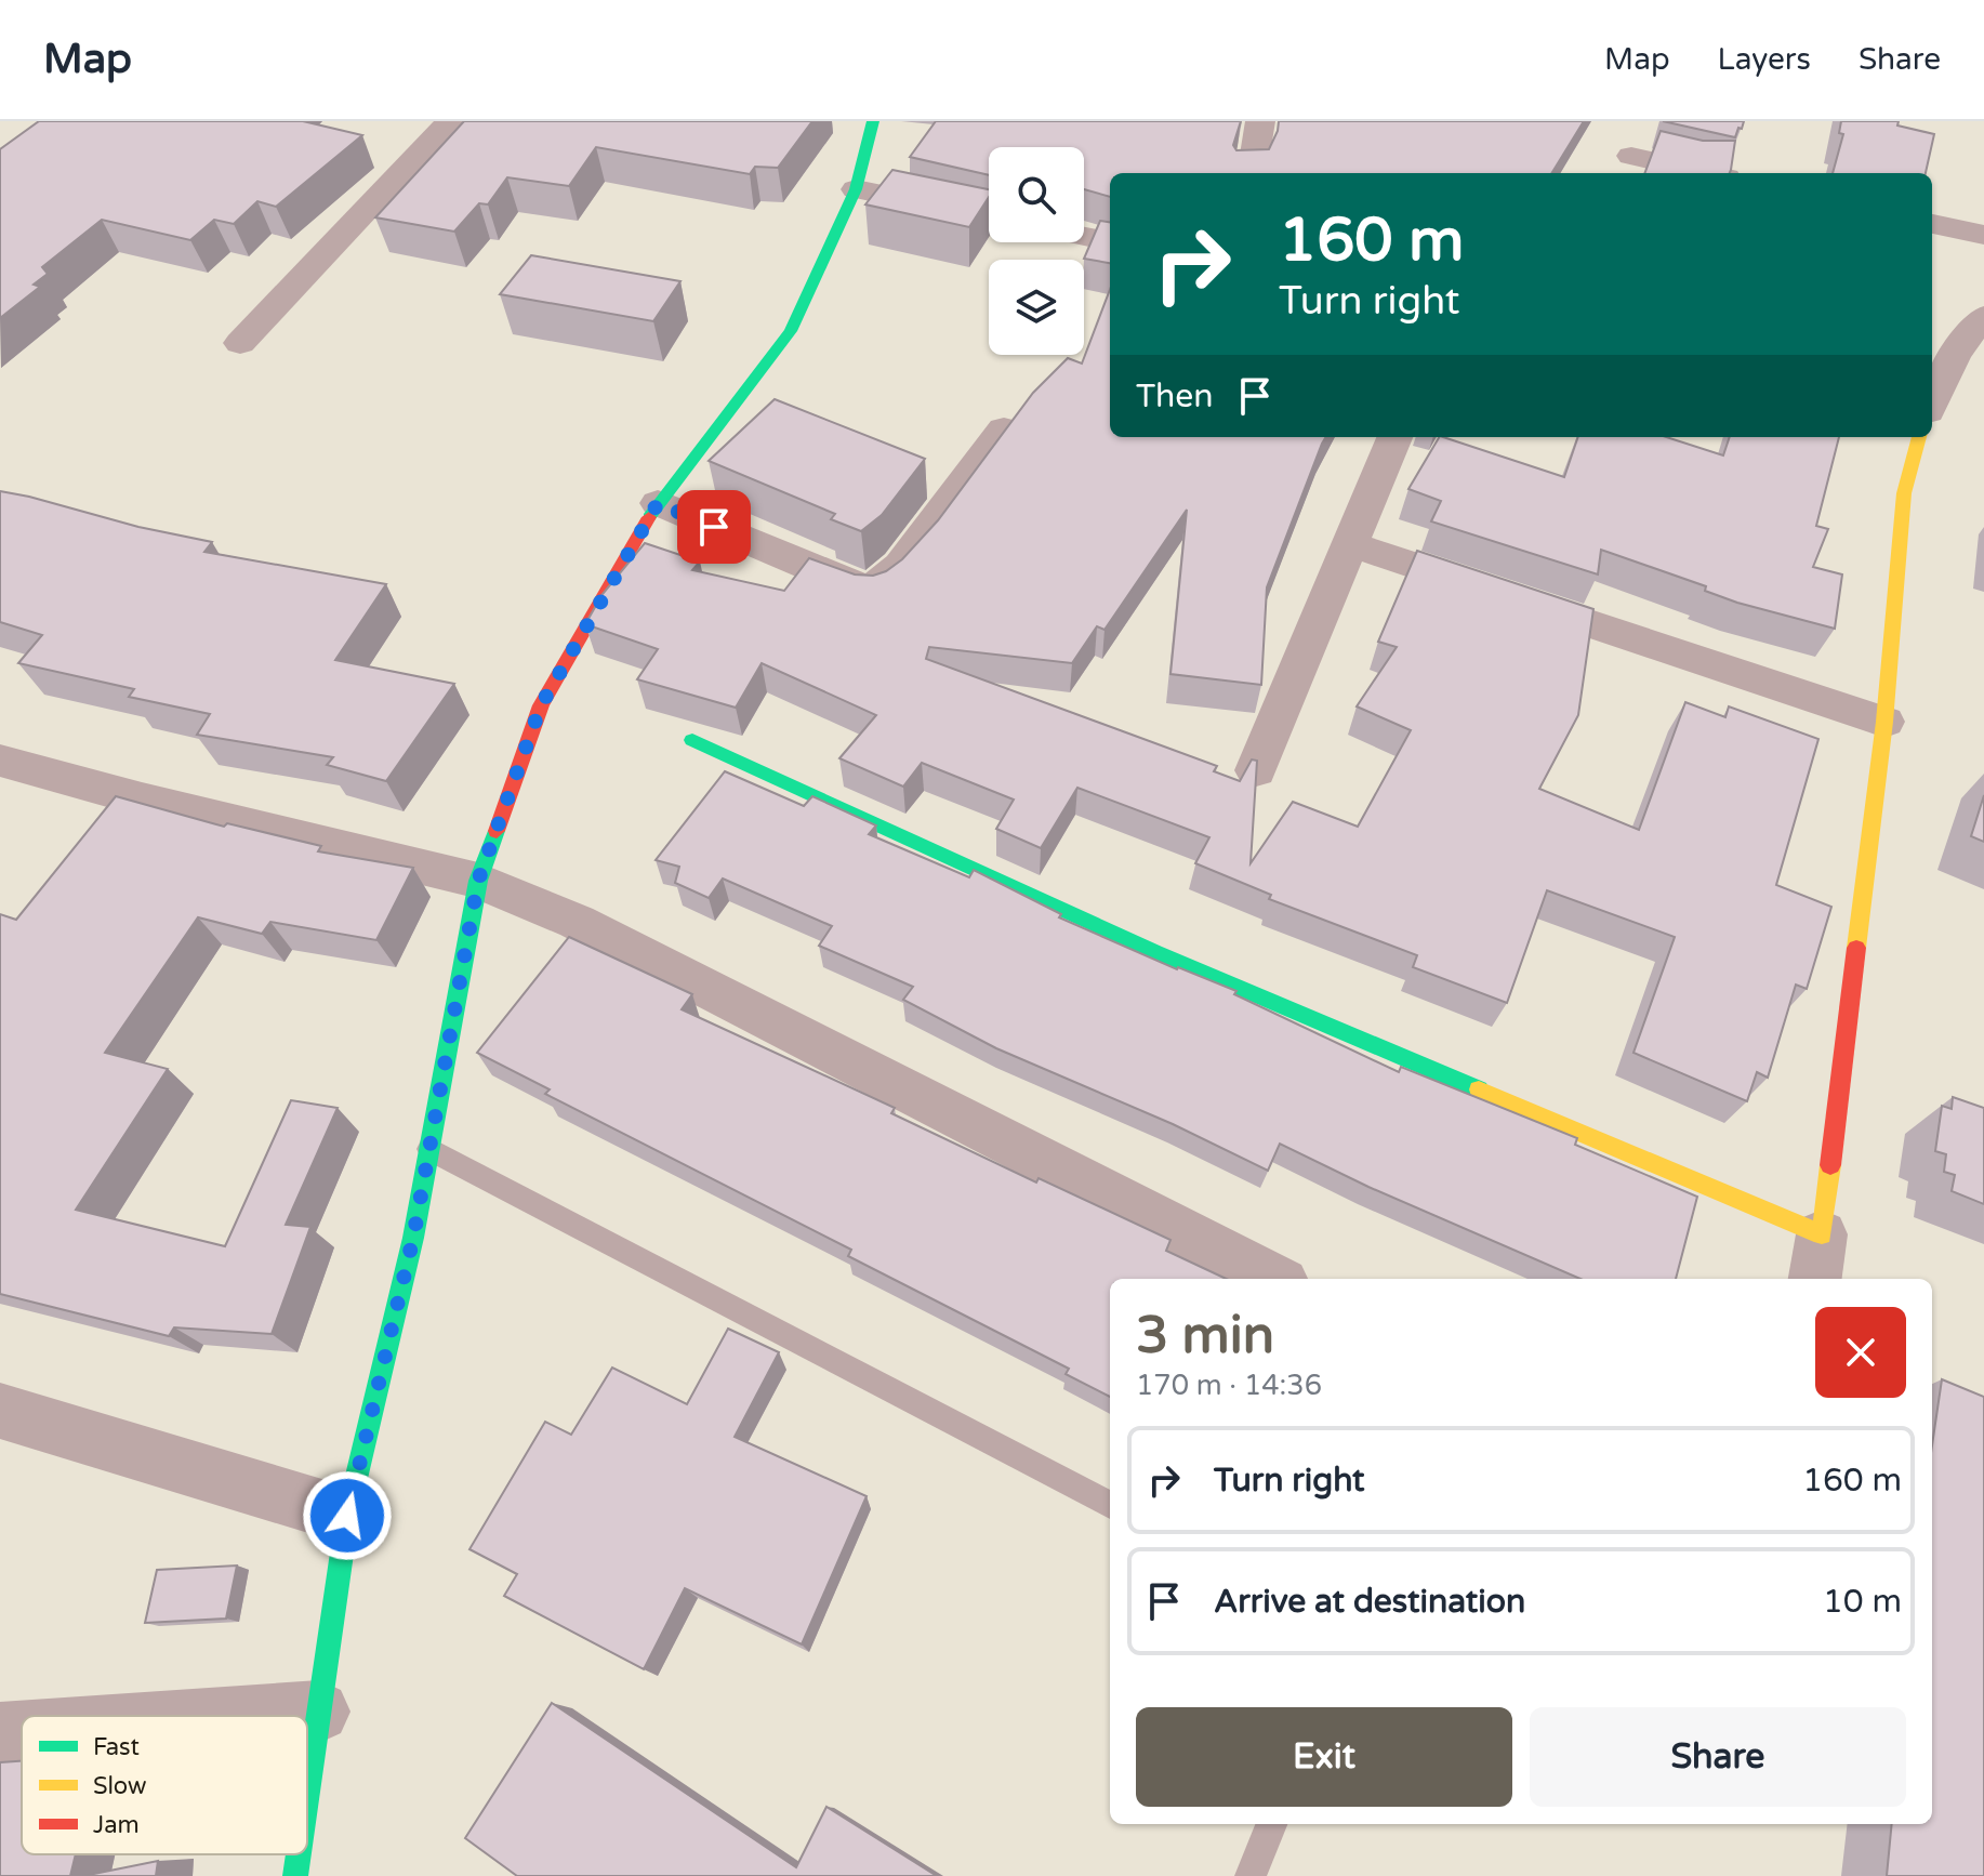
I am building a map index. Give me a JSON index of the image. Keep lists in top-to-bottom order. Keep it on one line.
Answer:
{"legend":["Fast","Slow","Jam"],"page":{"header":"Map","nav":["Map","Layers","Share"],"turn":["160 m","Turn right"],"then":"Then","heading":["3 min","170 m · 14:36"],"list":[{"name":"Turn right","value":"160 m"},{"name":"Arrive at destination","value":"10 m"}],"buttons":["Exit","Share"]}}
